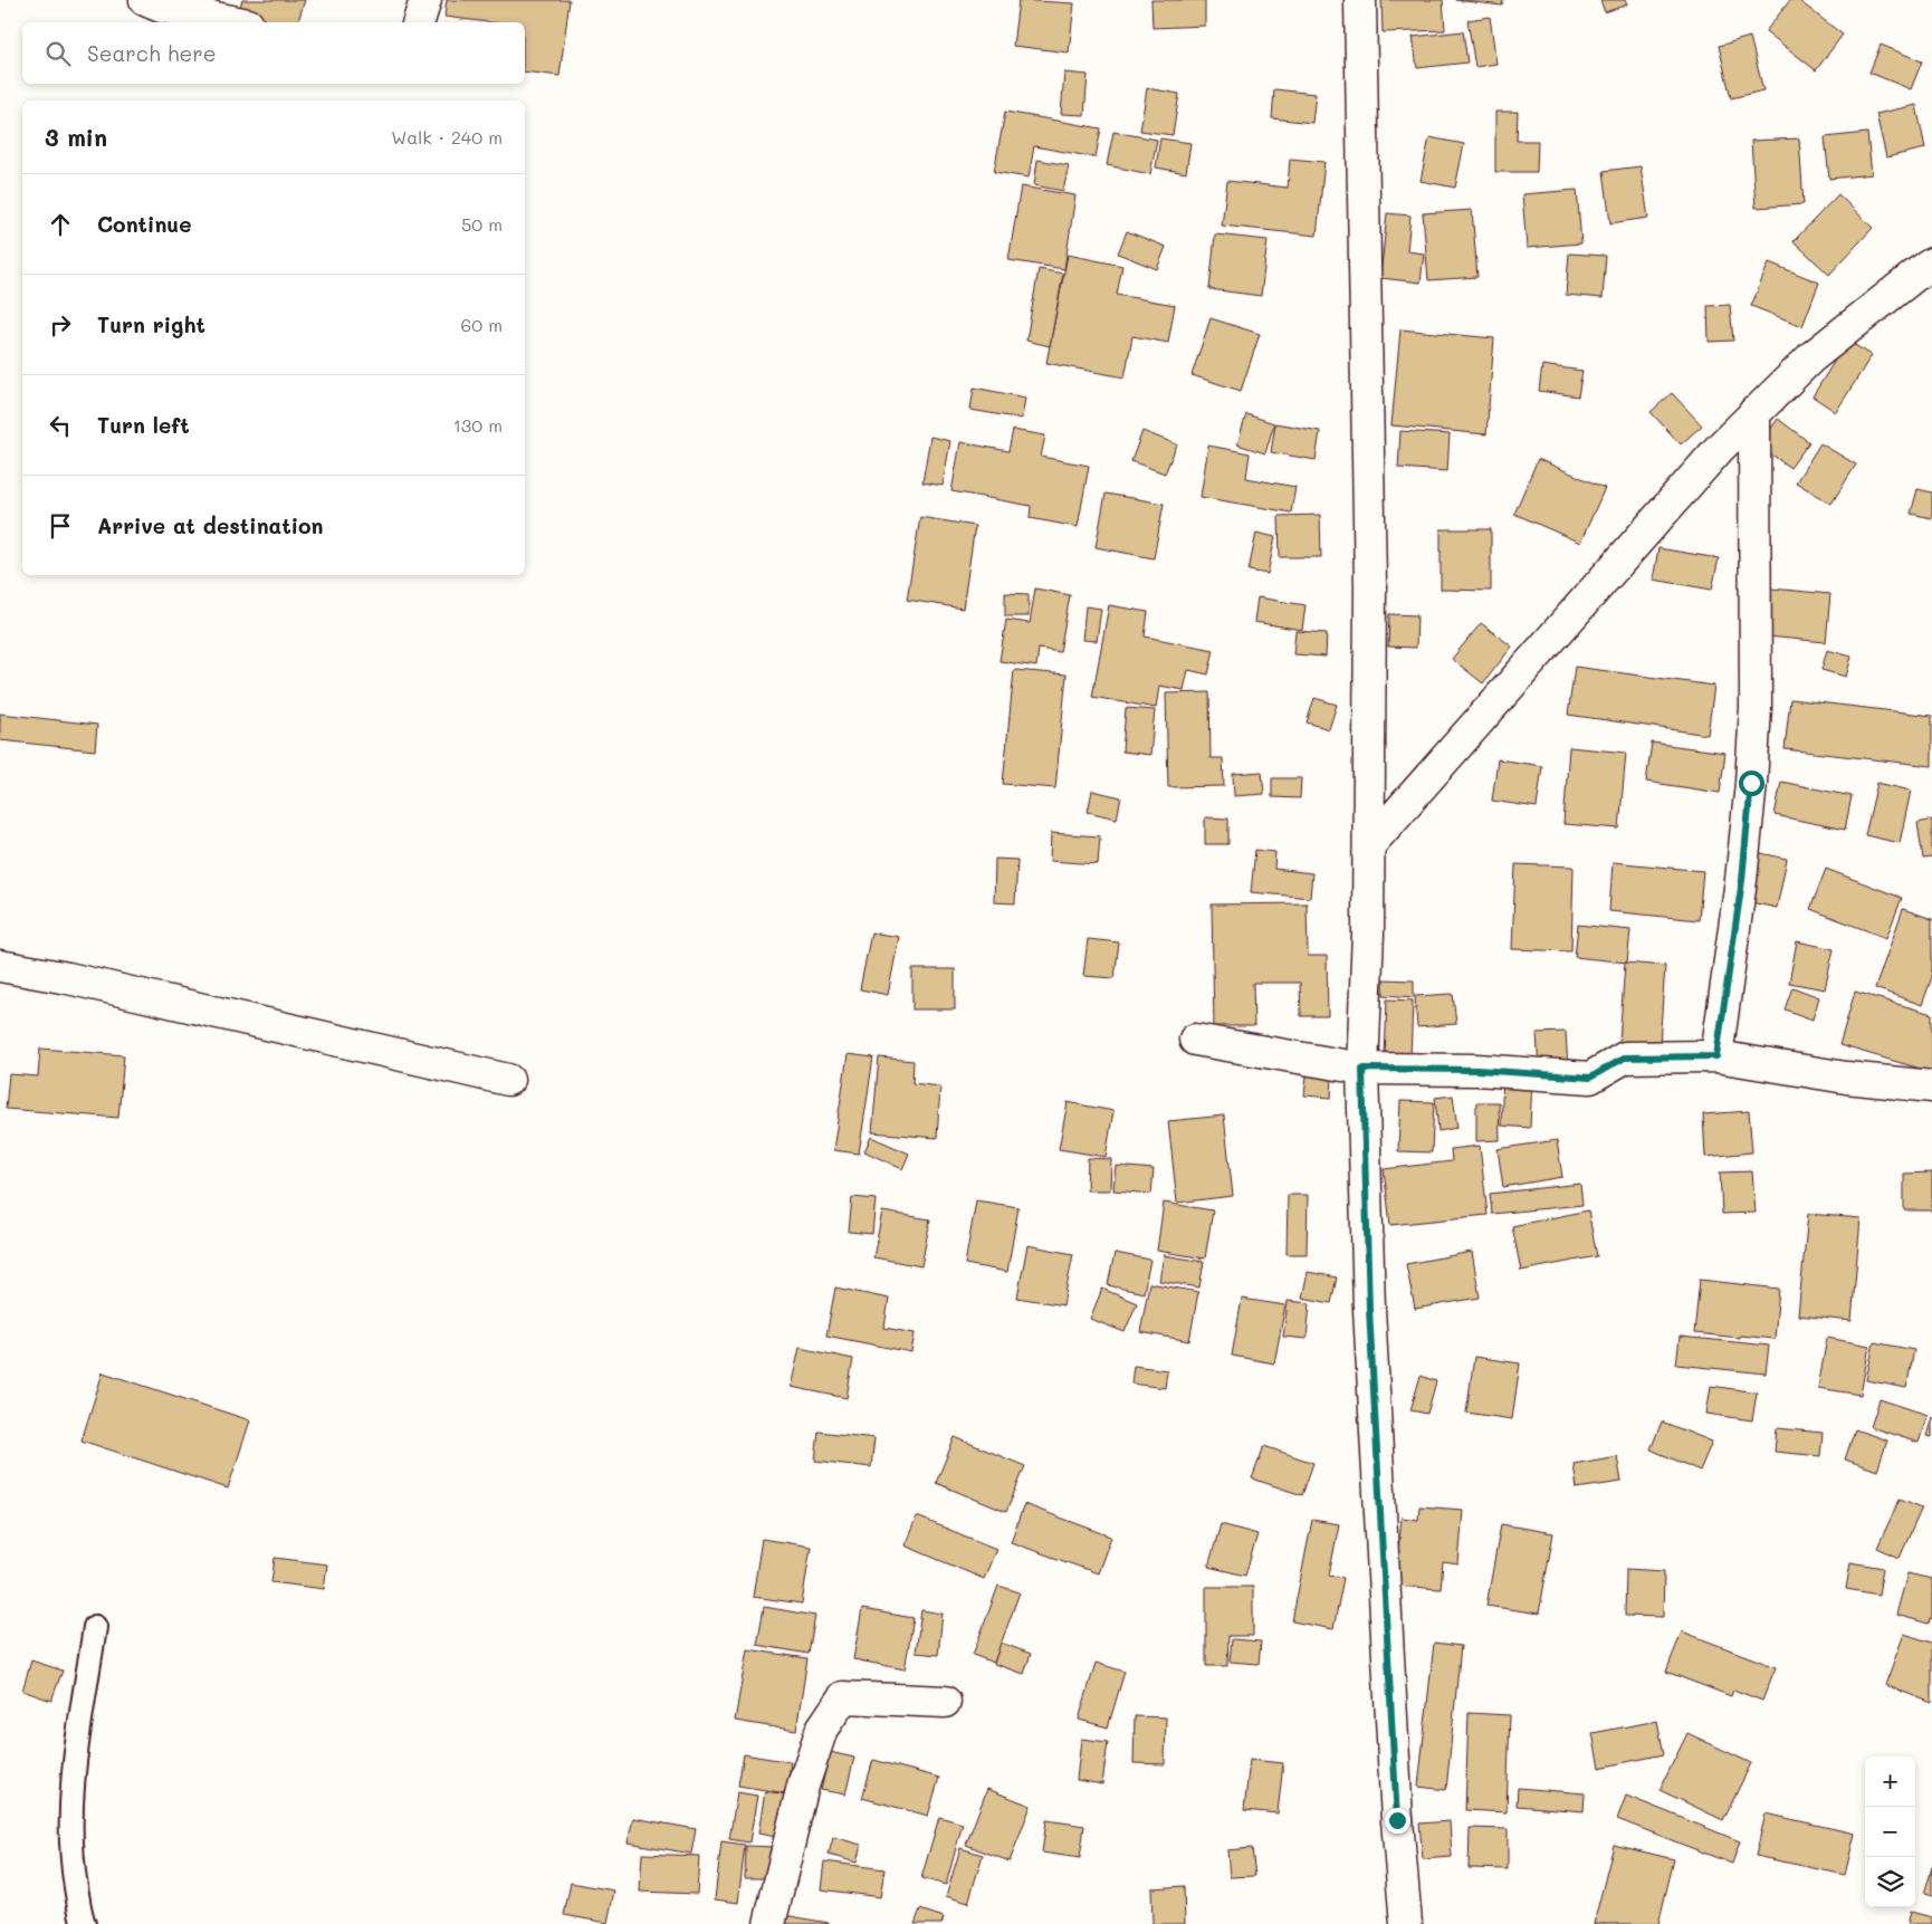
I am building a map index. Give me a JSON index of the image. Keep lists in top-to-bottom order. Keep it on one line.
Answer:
{"page":{"search":"Search here","heading":["3 min","Walk · 240 m"],"list":[["Continue","50 m"],["Turn right","60 m"],["Turn left","130 m"],"Arrive at destination"],"map_buttons":["+","−"]}}
